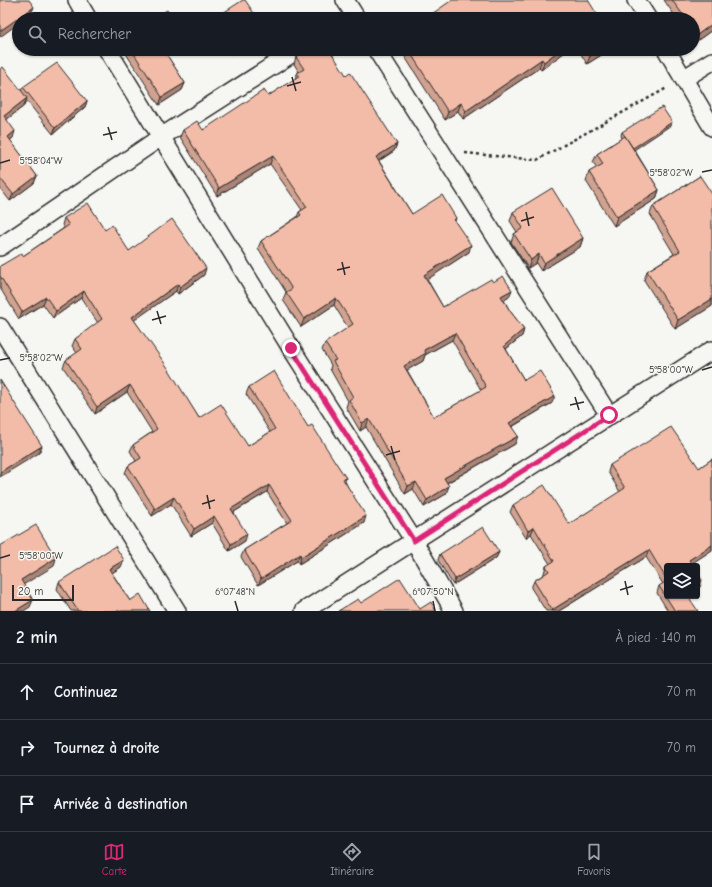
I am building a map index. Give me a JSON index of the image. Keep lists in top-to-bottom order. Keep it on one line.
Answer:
{"scale_bar":"20 m","page":{"search":"Rechercher","scale":"20 m","heading":["2 min","À pied · 140 m"],"list":[["Continuez","70 m"],["Tournez à droite","70 m"],"Arrivée à destination"],"nav":["Carte","Itinéraire","Favoris"]},"coordinates":["5°58'04\"W","5°58'02\"W","5°58'00\"W","6°07'48\"N","6°07'50\"N"]}
